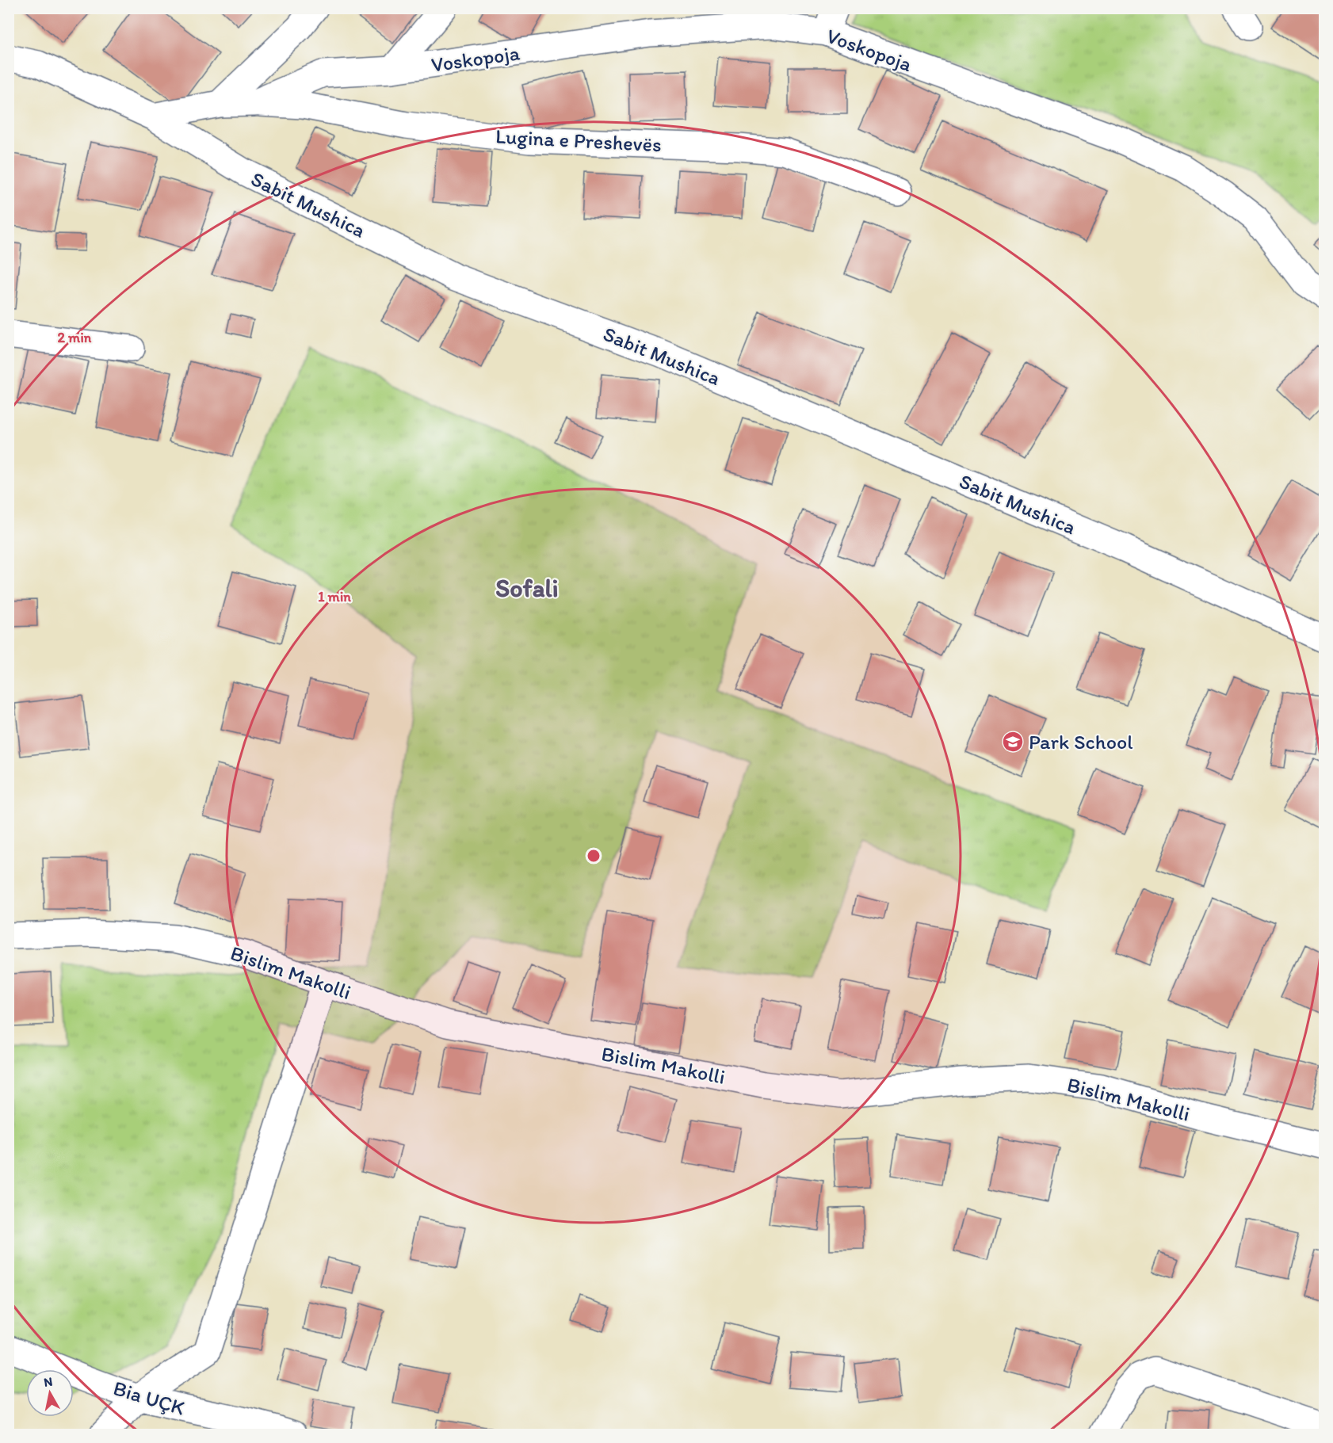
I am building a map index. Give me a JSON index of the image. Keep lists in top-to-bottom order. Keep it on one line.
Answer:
{"streets":{"street":["Voskopoja","Lugina e Preshevës","Sabit Mushica","Bislim Makolli","Bia UÇK"]},"crossings":[["Voskopoja","Lugina e Preshevës"],["Voskopoja","Sabit Mushica"]],"districts":["Sofali"],"places":{"school or university":["Park School"]},"north":"top","rings":["2 min","1 min"]}
